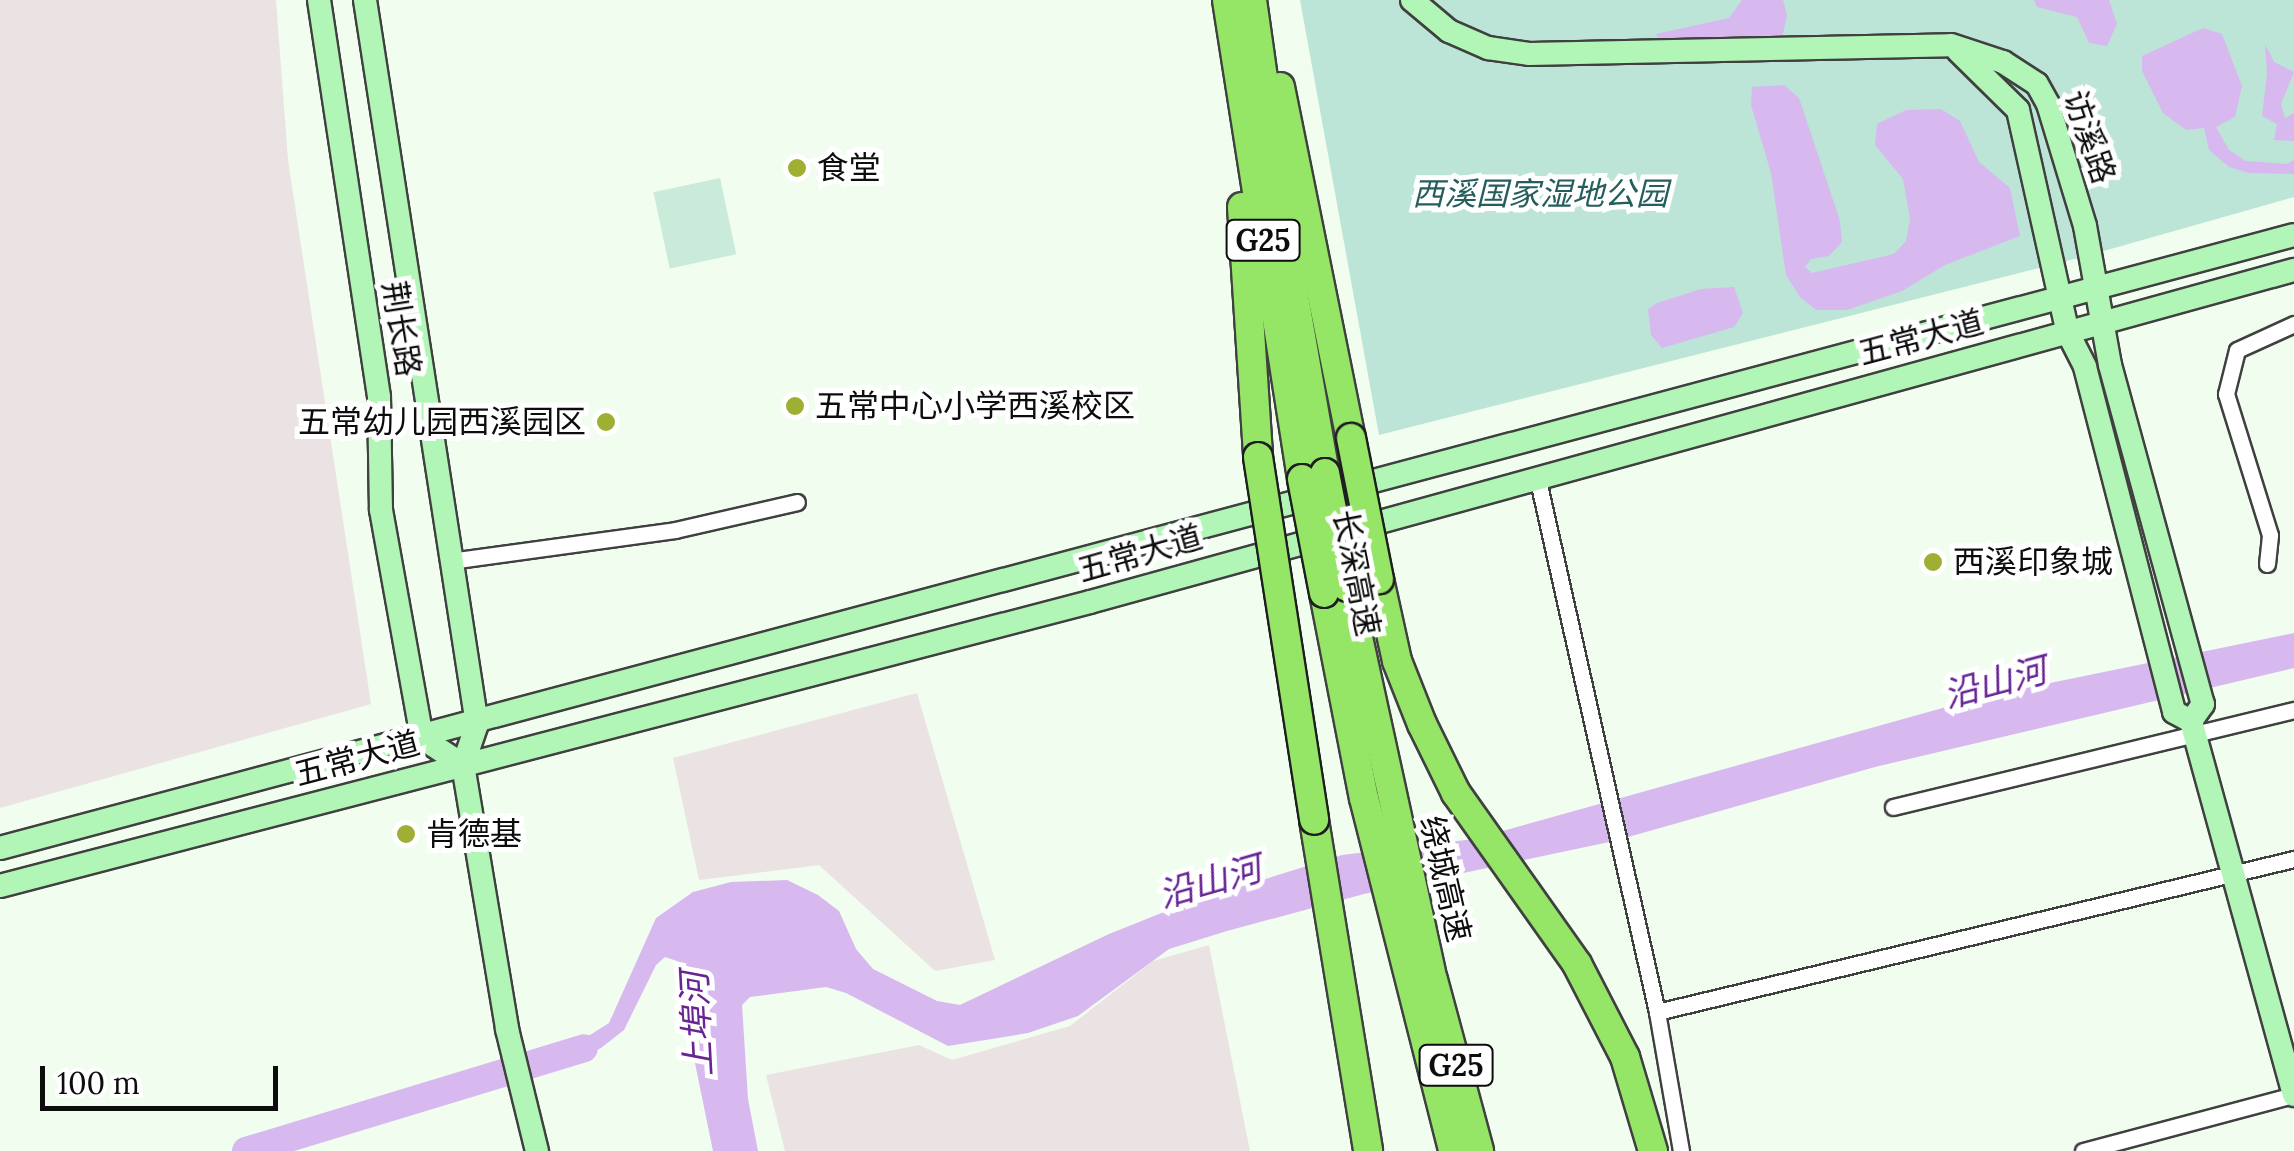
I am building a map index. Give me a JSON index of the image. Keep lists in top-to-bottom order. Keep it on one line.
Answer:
{"streets":{"highway":["G25","长深高速","绕城高速"],"main road":["访溪路","荆长路","五常大道"]},"crossings":[["访溪路","五常大道"],["G25","绕城高速"],["荆长路","五常大道"],["长深高速","绕城高速"]],"water":["沿山河","上埠河"],"parks":["西溪国家湿地公园"],"places":["食堂","五常中心小学西溪校区","五常幼儿园西溪园区","西溪印象城","肯德基"],"scale_bar":"100 m"}
